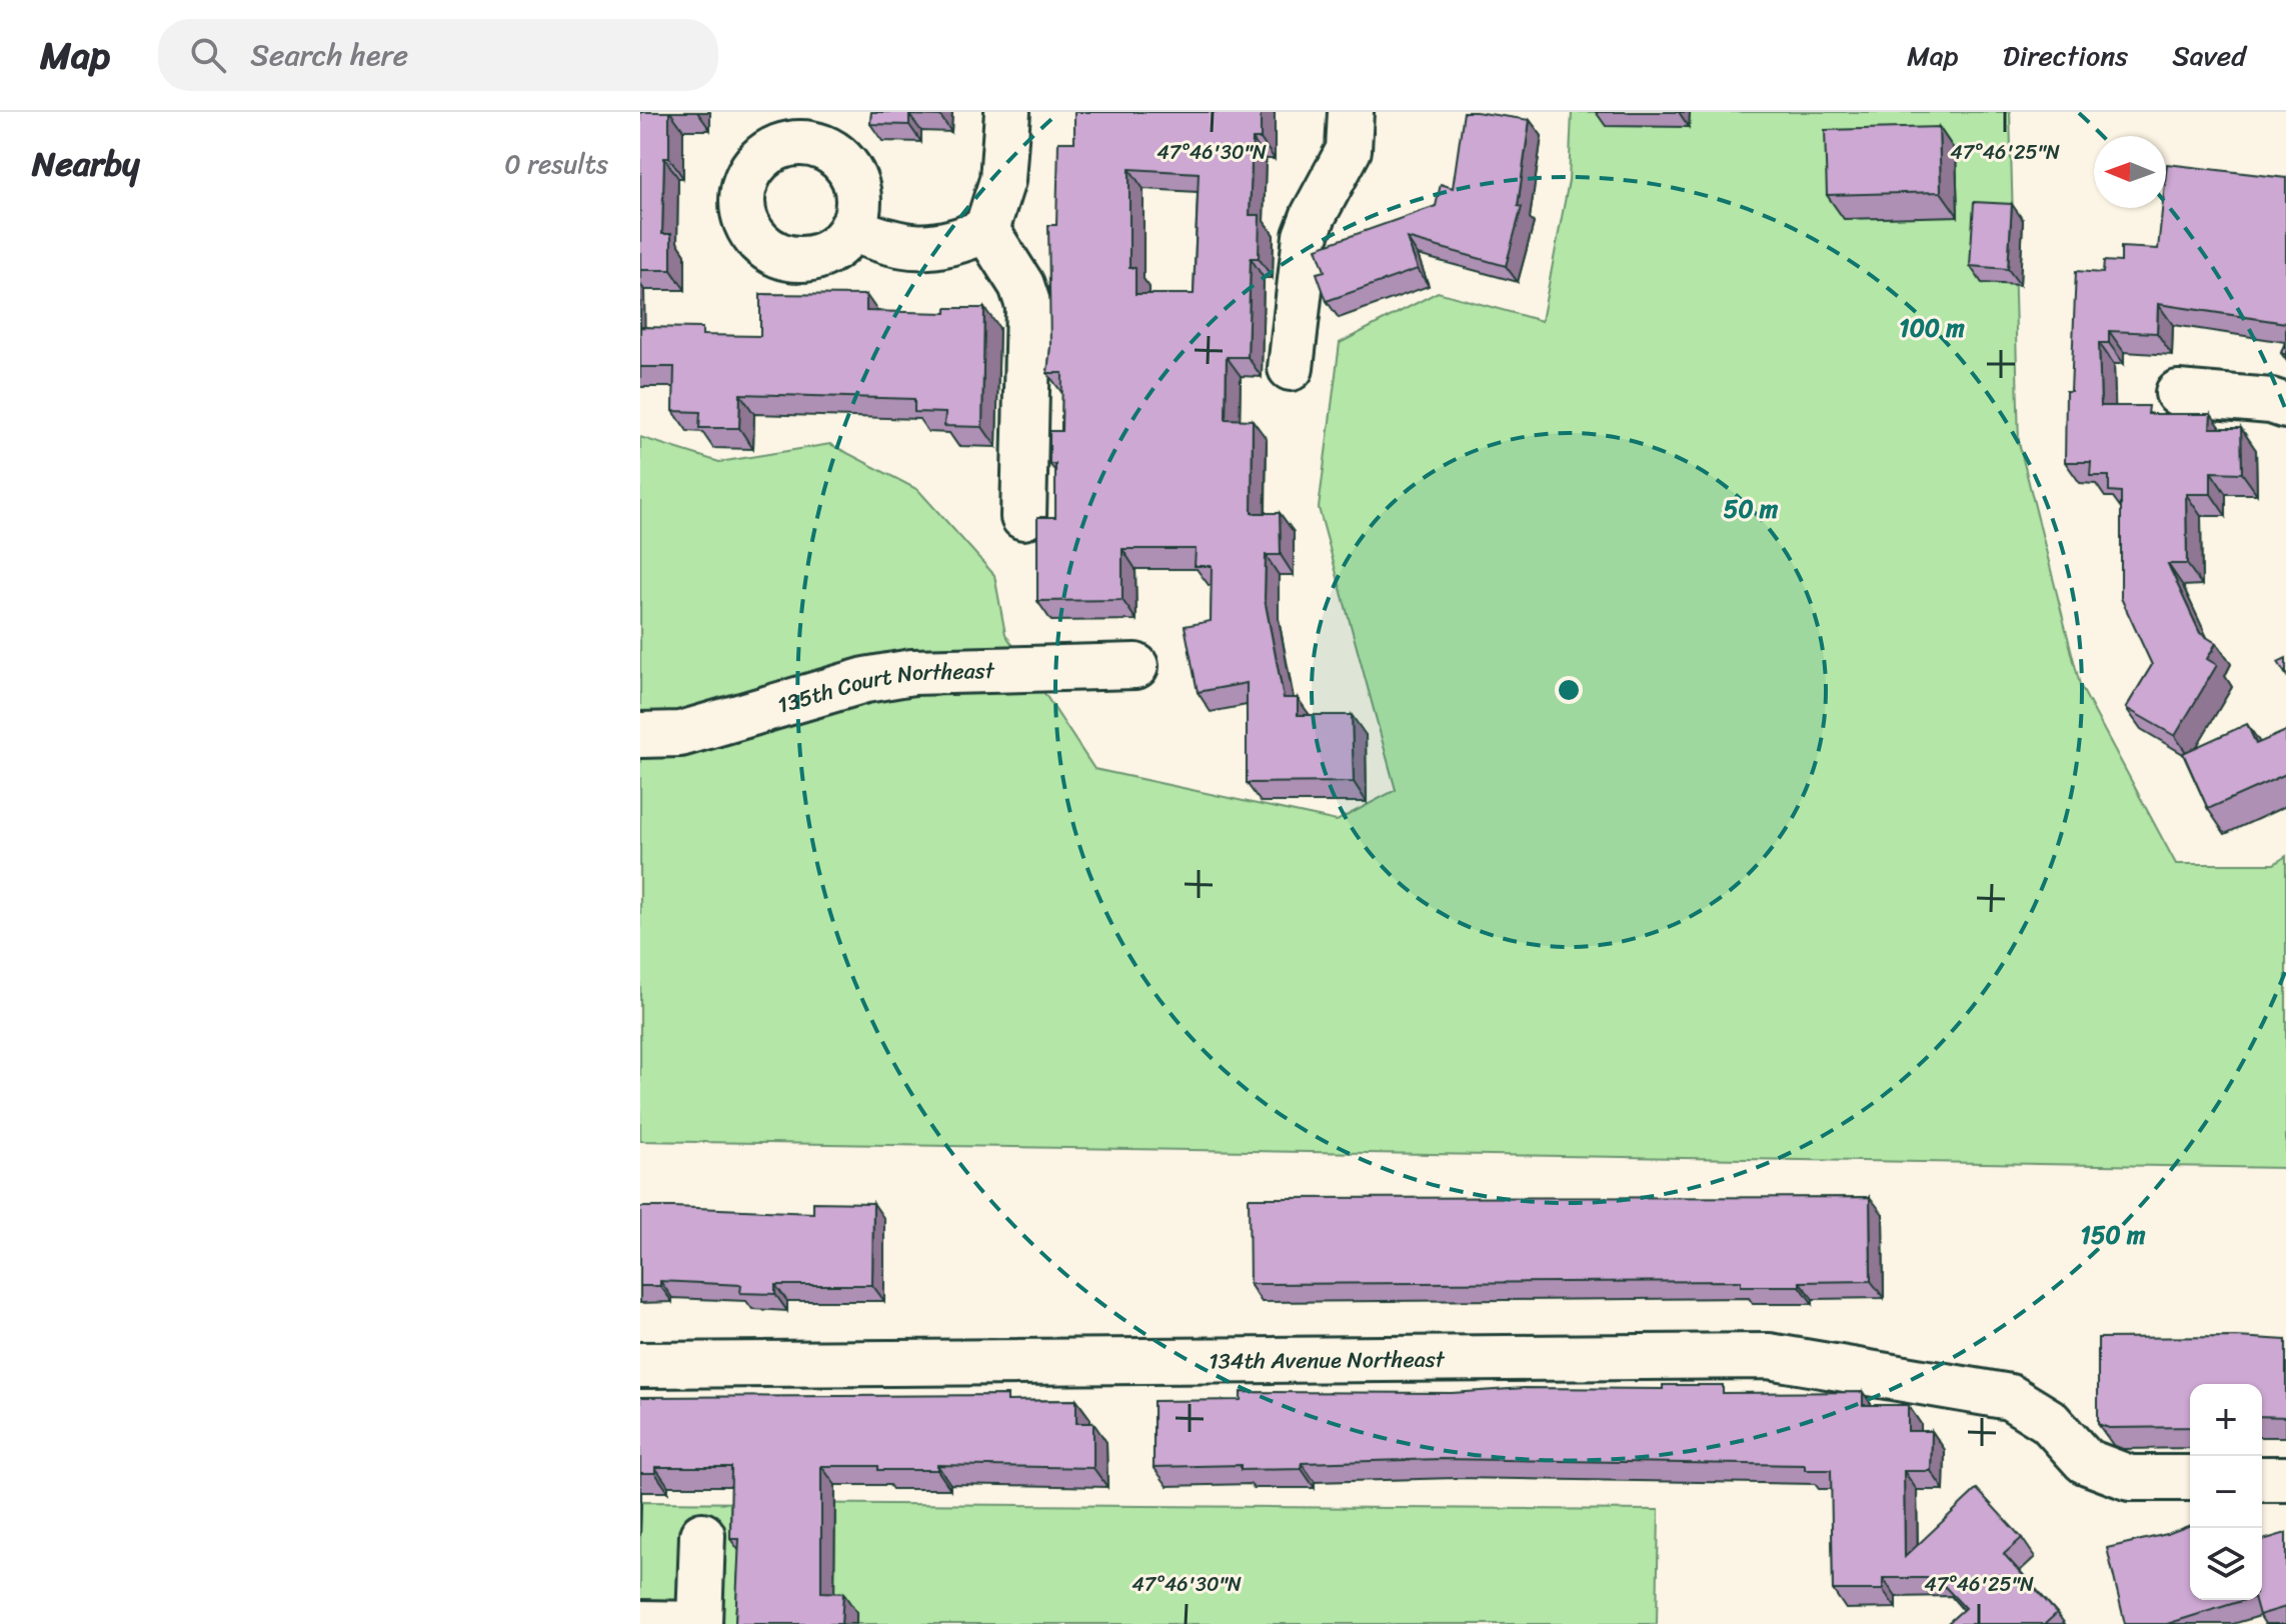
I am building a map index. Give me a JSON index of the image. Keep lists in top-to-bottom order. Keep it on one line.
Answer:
{"streets":{"street":["135th Court Northeast","134th Avenue Northeast"]},"north":"left","page":{"header":"Map","search":"Search here","nav":["Map","Directions","Saved"],"heading":["Nearby","0 results"],"map_buttons":["+","−"]},"coordinates":["47°46'30\"N","47°46'25\"N"],"rings":["100 m","50 m","150 m"]}
